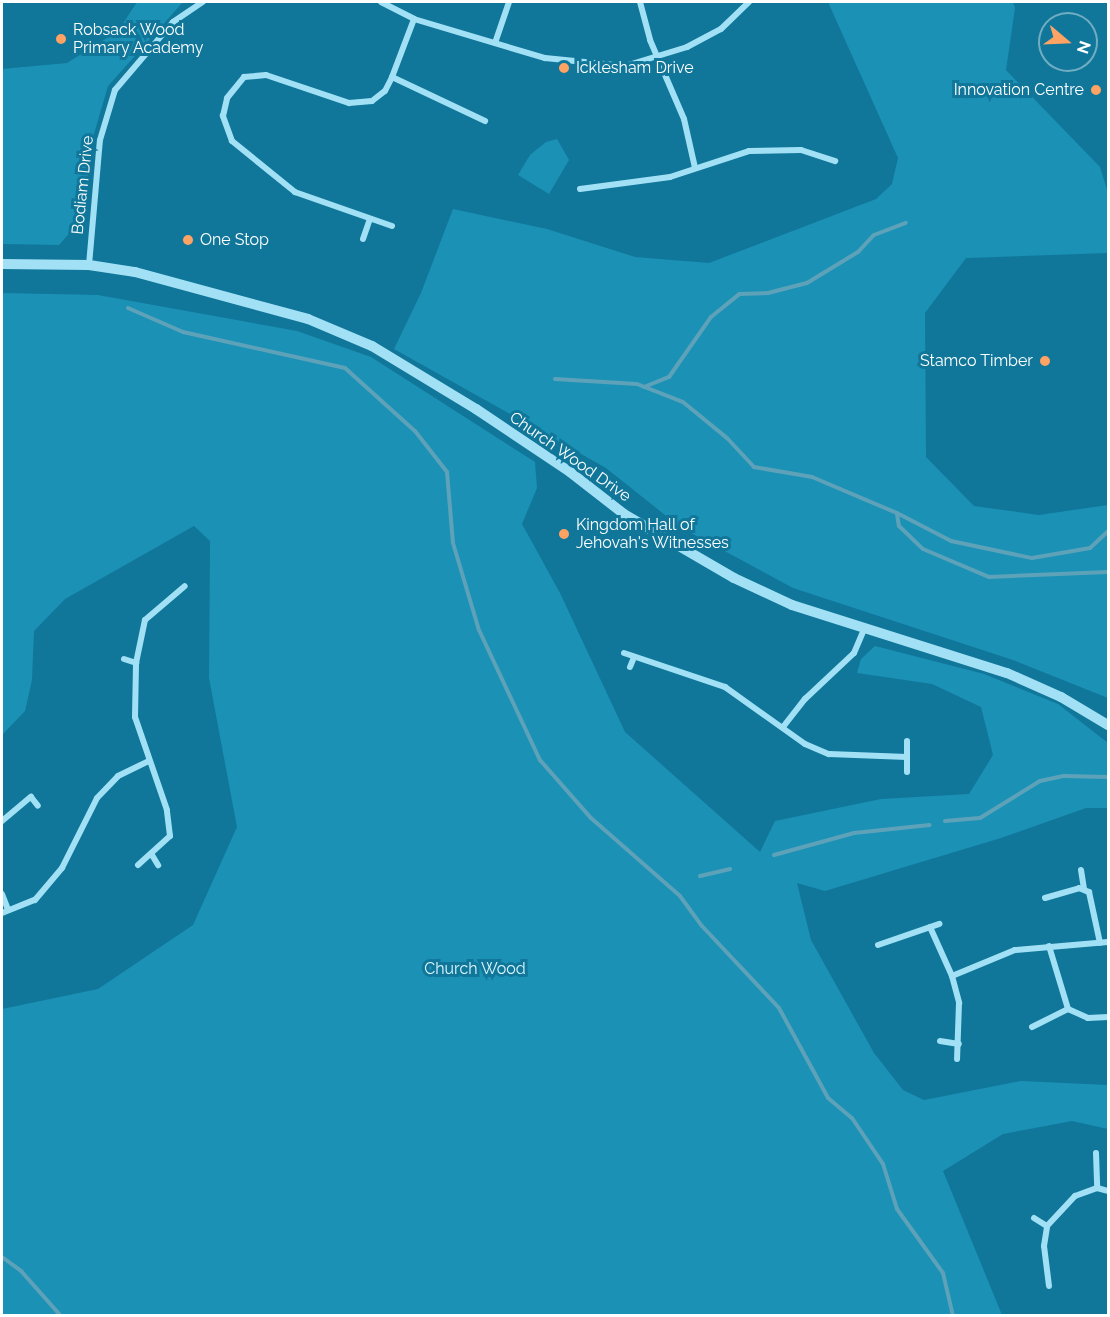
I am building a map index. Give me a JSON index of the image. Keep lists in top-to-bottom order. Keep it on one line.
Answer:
{"streets":{"street":["Bodiam Drive","Church Wood Drive"]},"crossings":[["Bodiam Drive","Church Wood Drive"]],"parks":["Church Wood"],"places":["Robsack Wood Primary Academy","Icklesham Drive","Innovation Centre","One Stop","Stamco Timber","Kingdom Hall of Jehovah's Witnesses"],"north":"right"}
